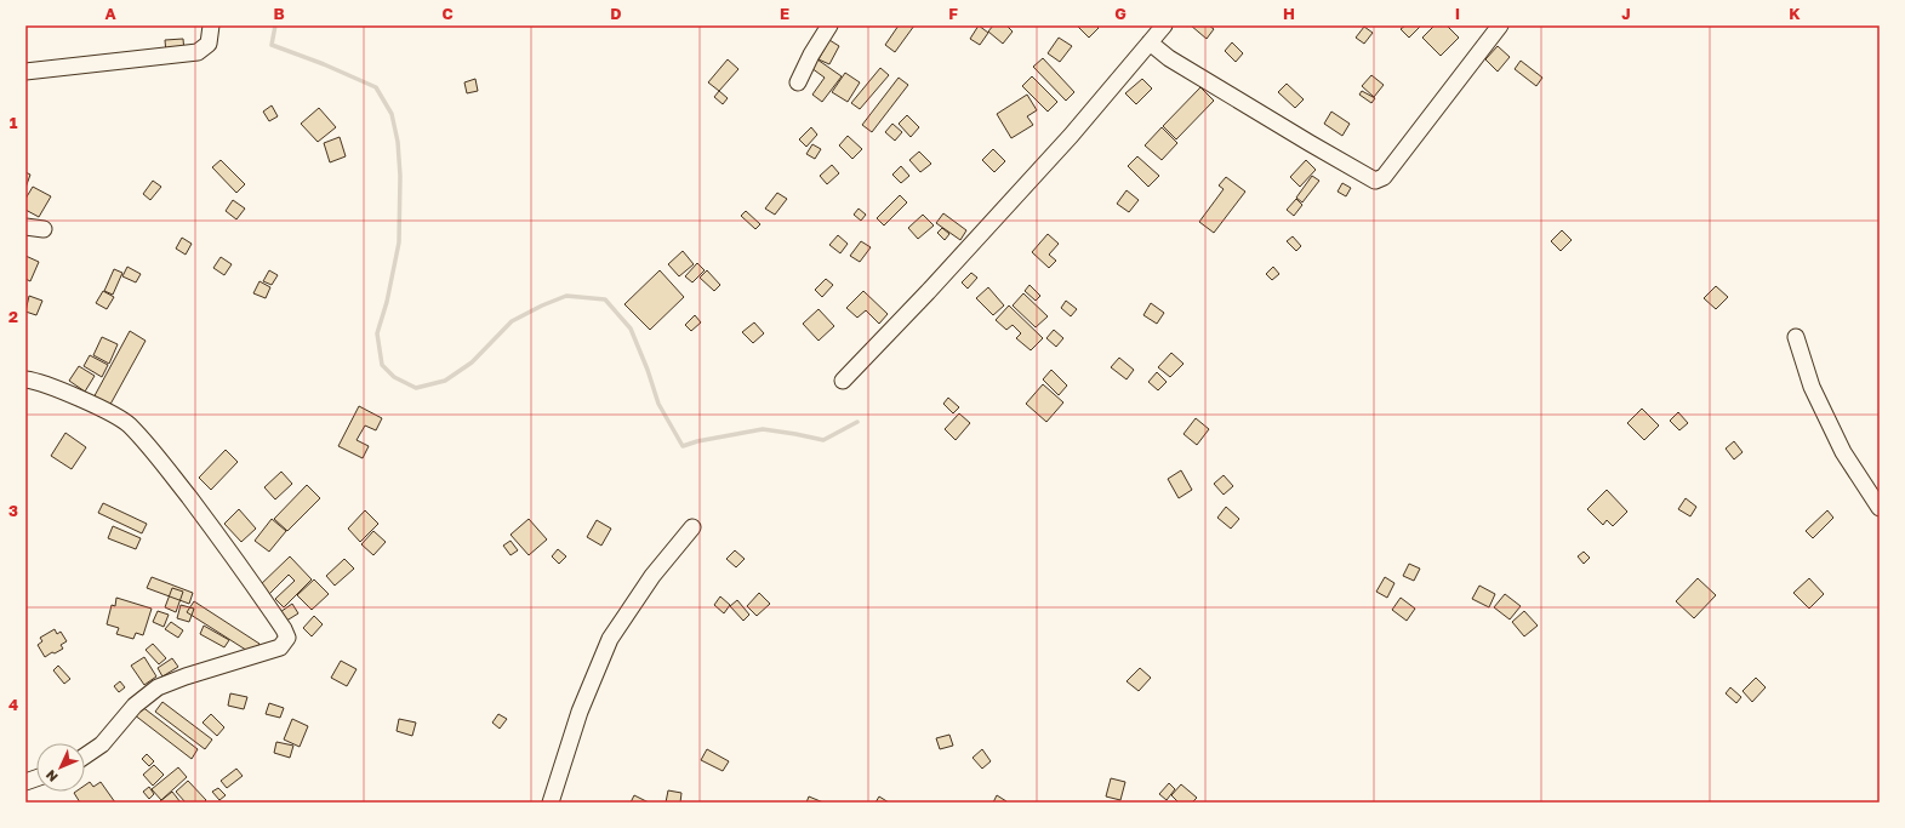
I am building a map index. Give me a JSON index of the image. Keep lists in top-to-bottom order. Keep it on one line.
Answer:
{"north":"bottom left","grid":{"columns":["A","B","C","D","E","F","G","H","I","J","K"],"rows":["1","2","3","4"]}}
